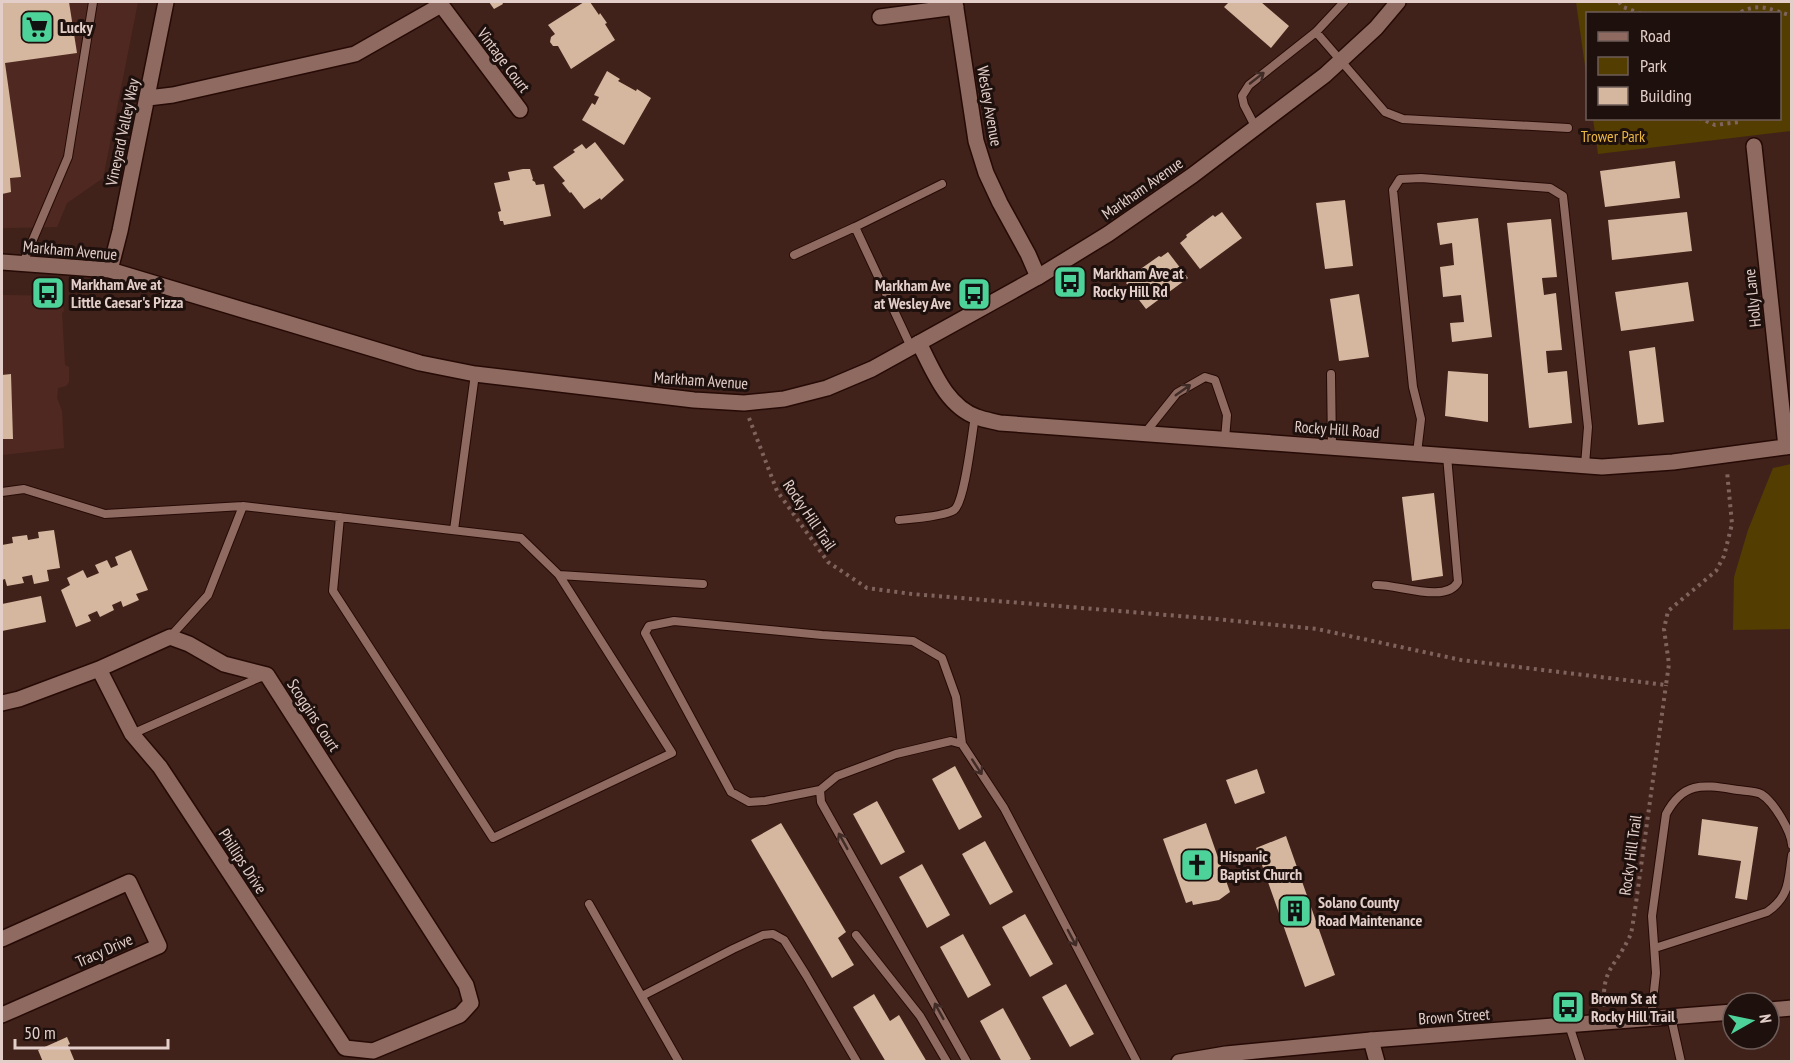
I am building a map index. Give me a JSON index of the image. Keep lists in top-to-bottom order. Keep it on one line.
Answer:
{"streets":{"street":["Vintage Court","Wesley Avenue","Vineyard Valley Way","Markham Avenue","Holly Lane","Rocky Hill Road","Scoggins Court","Phillips Drive","Tracy Drive","Brown Street"],"path":["Rocky Hill Trail"]},"crossings":[["Wesley Avenue","Markham Avenue"],["Vineyard Valley Way","Markham Avenue"],["Markham Avenue","Rocky Hill Road"],["Markham Avenue","Rocky Hill Trail"],["Holly Lane","Rocky Hill Road"],["Rocky Hill Road","Rocky Hill Trail"],["Rocky Hill Trail","Brown Street"],["Scoggins Court","Phillips Drive"]],"parks":["Trower Park"],"places":{"supermarket":["Lucky"],"bus stop":["Markham Ave at Rocky Hill Rd","Markham Ave at Little Caesar's Pizza","Markham Ave at Wesley Ave","Brown St at Rocky Hill Trail"],"church":["Hispanic Baptist Church"],"building":["Solano County Road Maintenance"]},"legend":["Road","Park","Building"],"scale_bar":"50 m","north":"right"}
